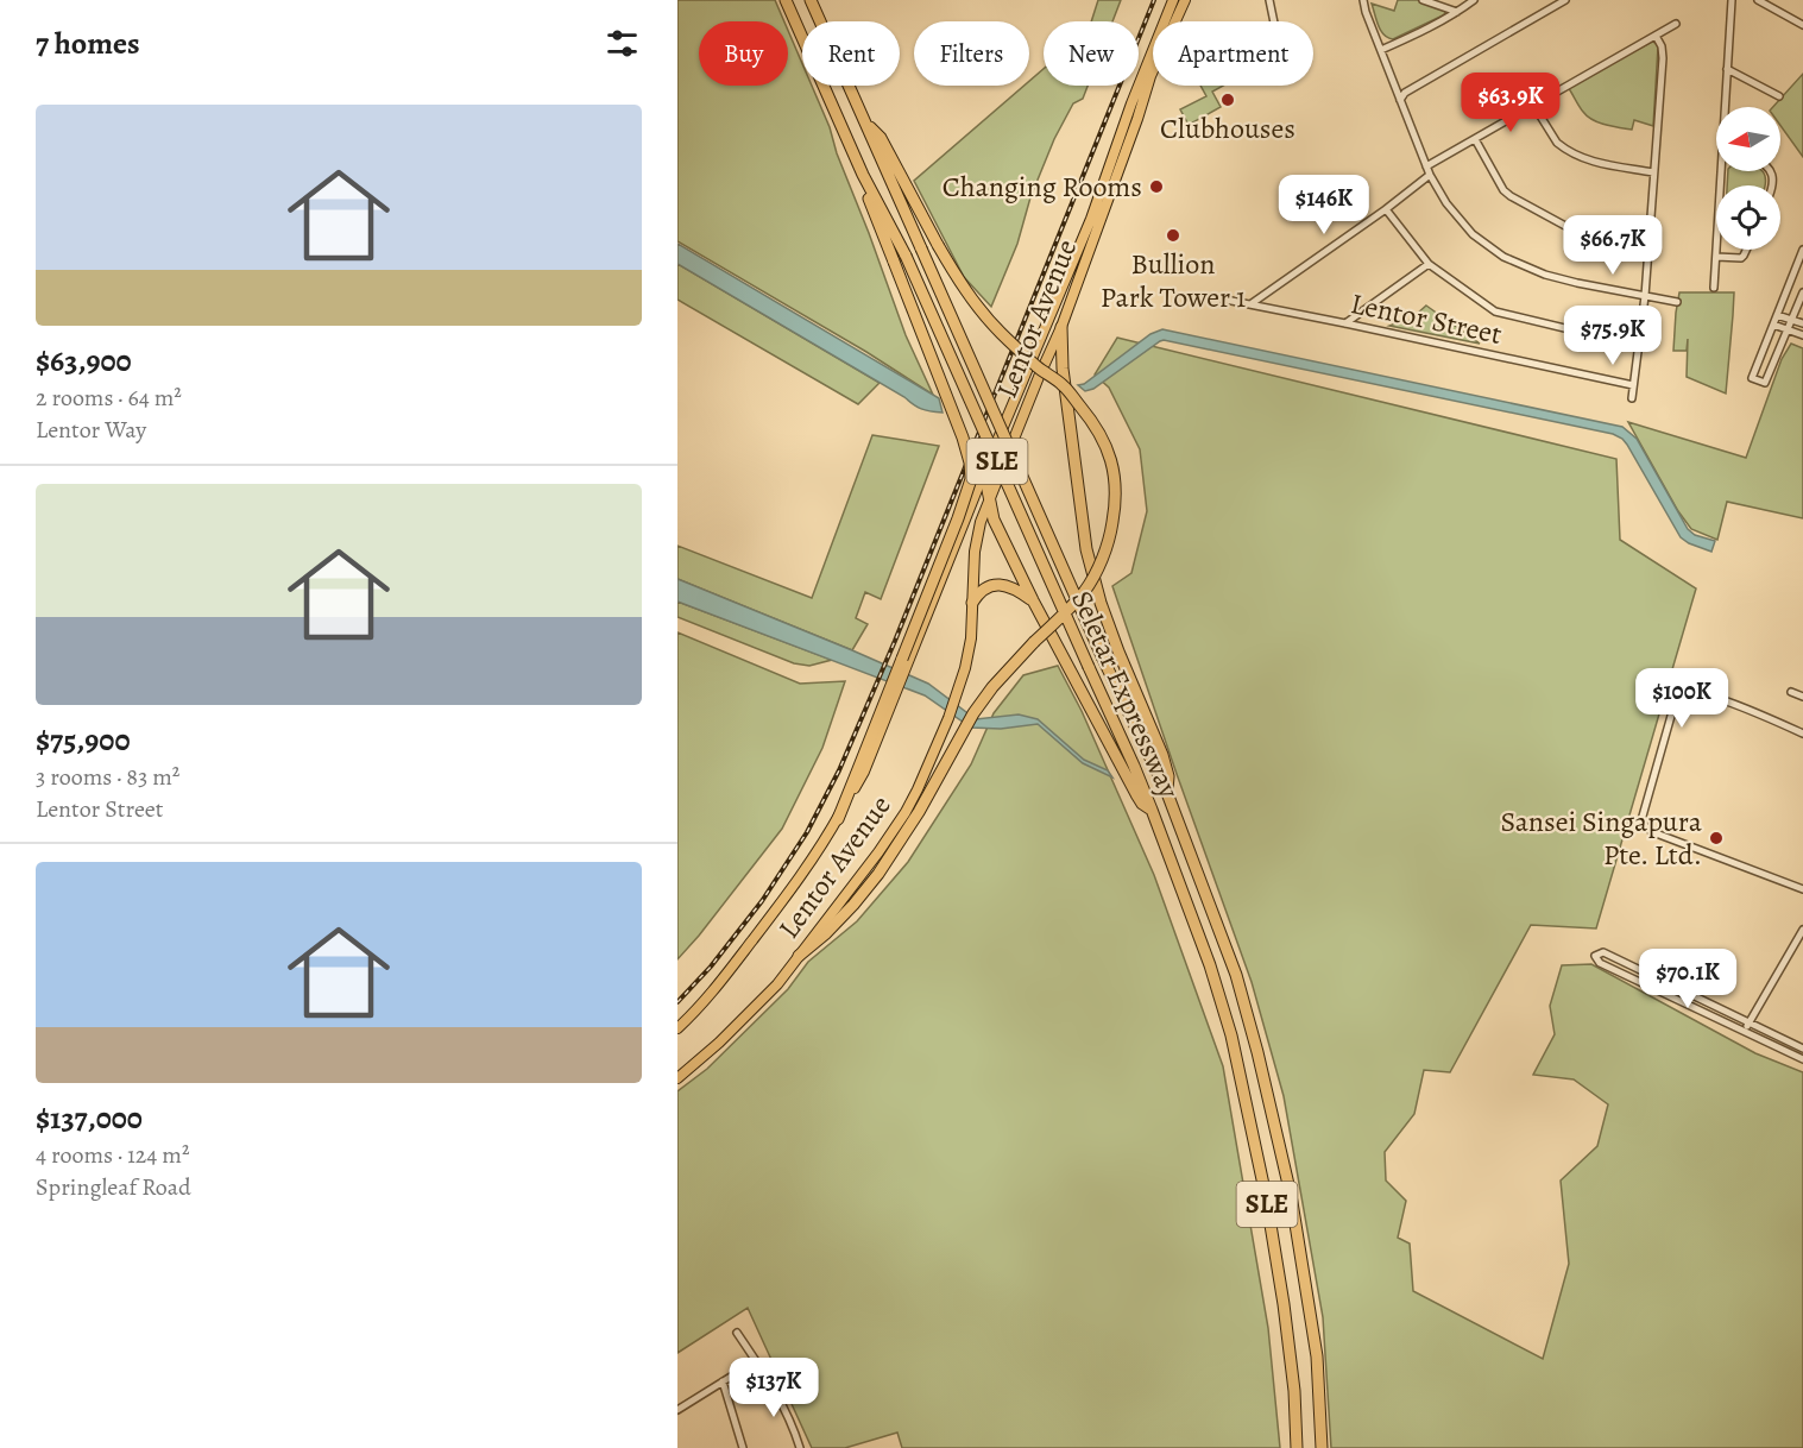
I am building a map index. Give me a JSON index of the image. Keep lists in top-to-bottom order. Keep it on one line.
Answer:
{"streets":{"highway":["SLE","Seletar Expressway"],"main road":["Lentor Avenue"],"street":["Lentor Street"]},"places":["Clubhouses","Changing Rooms","Bullion Park Tower 1","Sansei Singapura Pte. Ltd."],"north":"left","page":{"heading":"7 homes","chip":["Buy","Rent","Filters","New","Apartment"],"price":["$63.9K","$146K","$66.7K","$75.9K","$100K","$70.1K","$137K"],"list":[{"name":"$63,900","note":"2 rooms · 64 m² · Lentor Way"},{"name":"$75,900","note":"3 rooms · 83 m² · Lentor Street"},{"name":"$137,000","note":"4 rooms · 124 m² · Springleaf Road"}]}}
